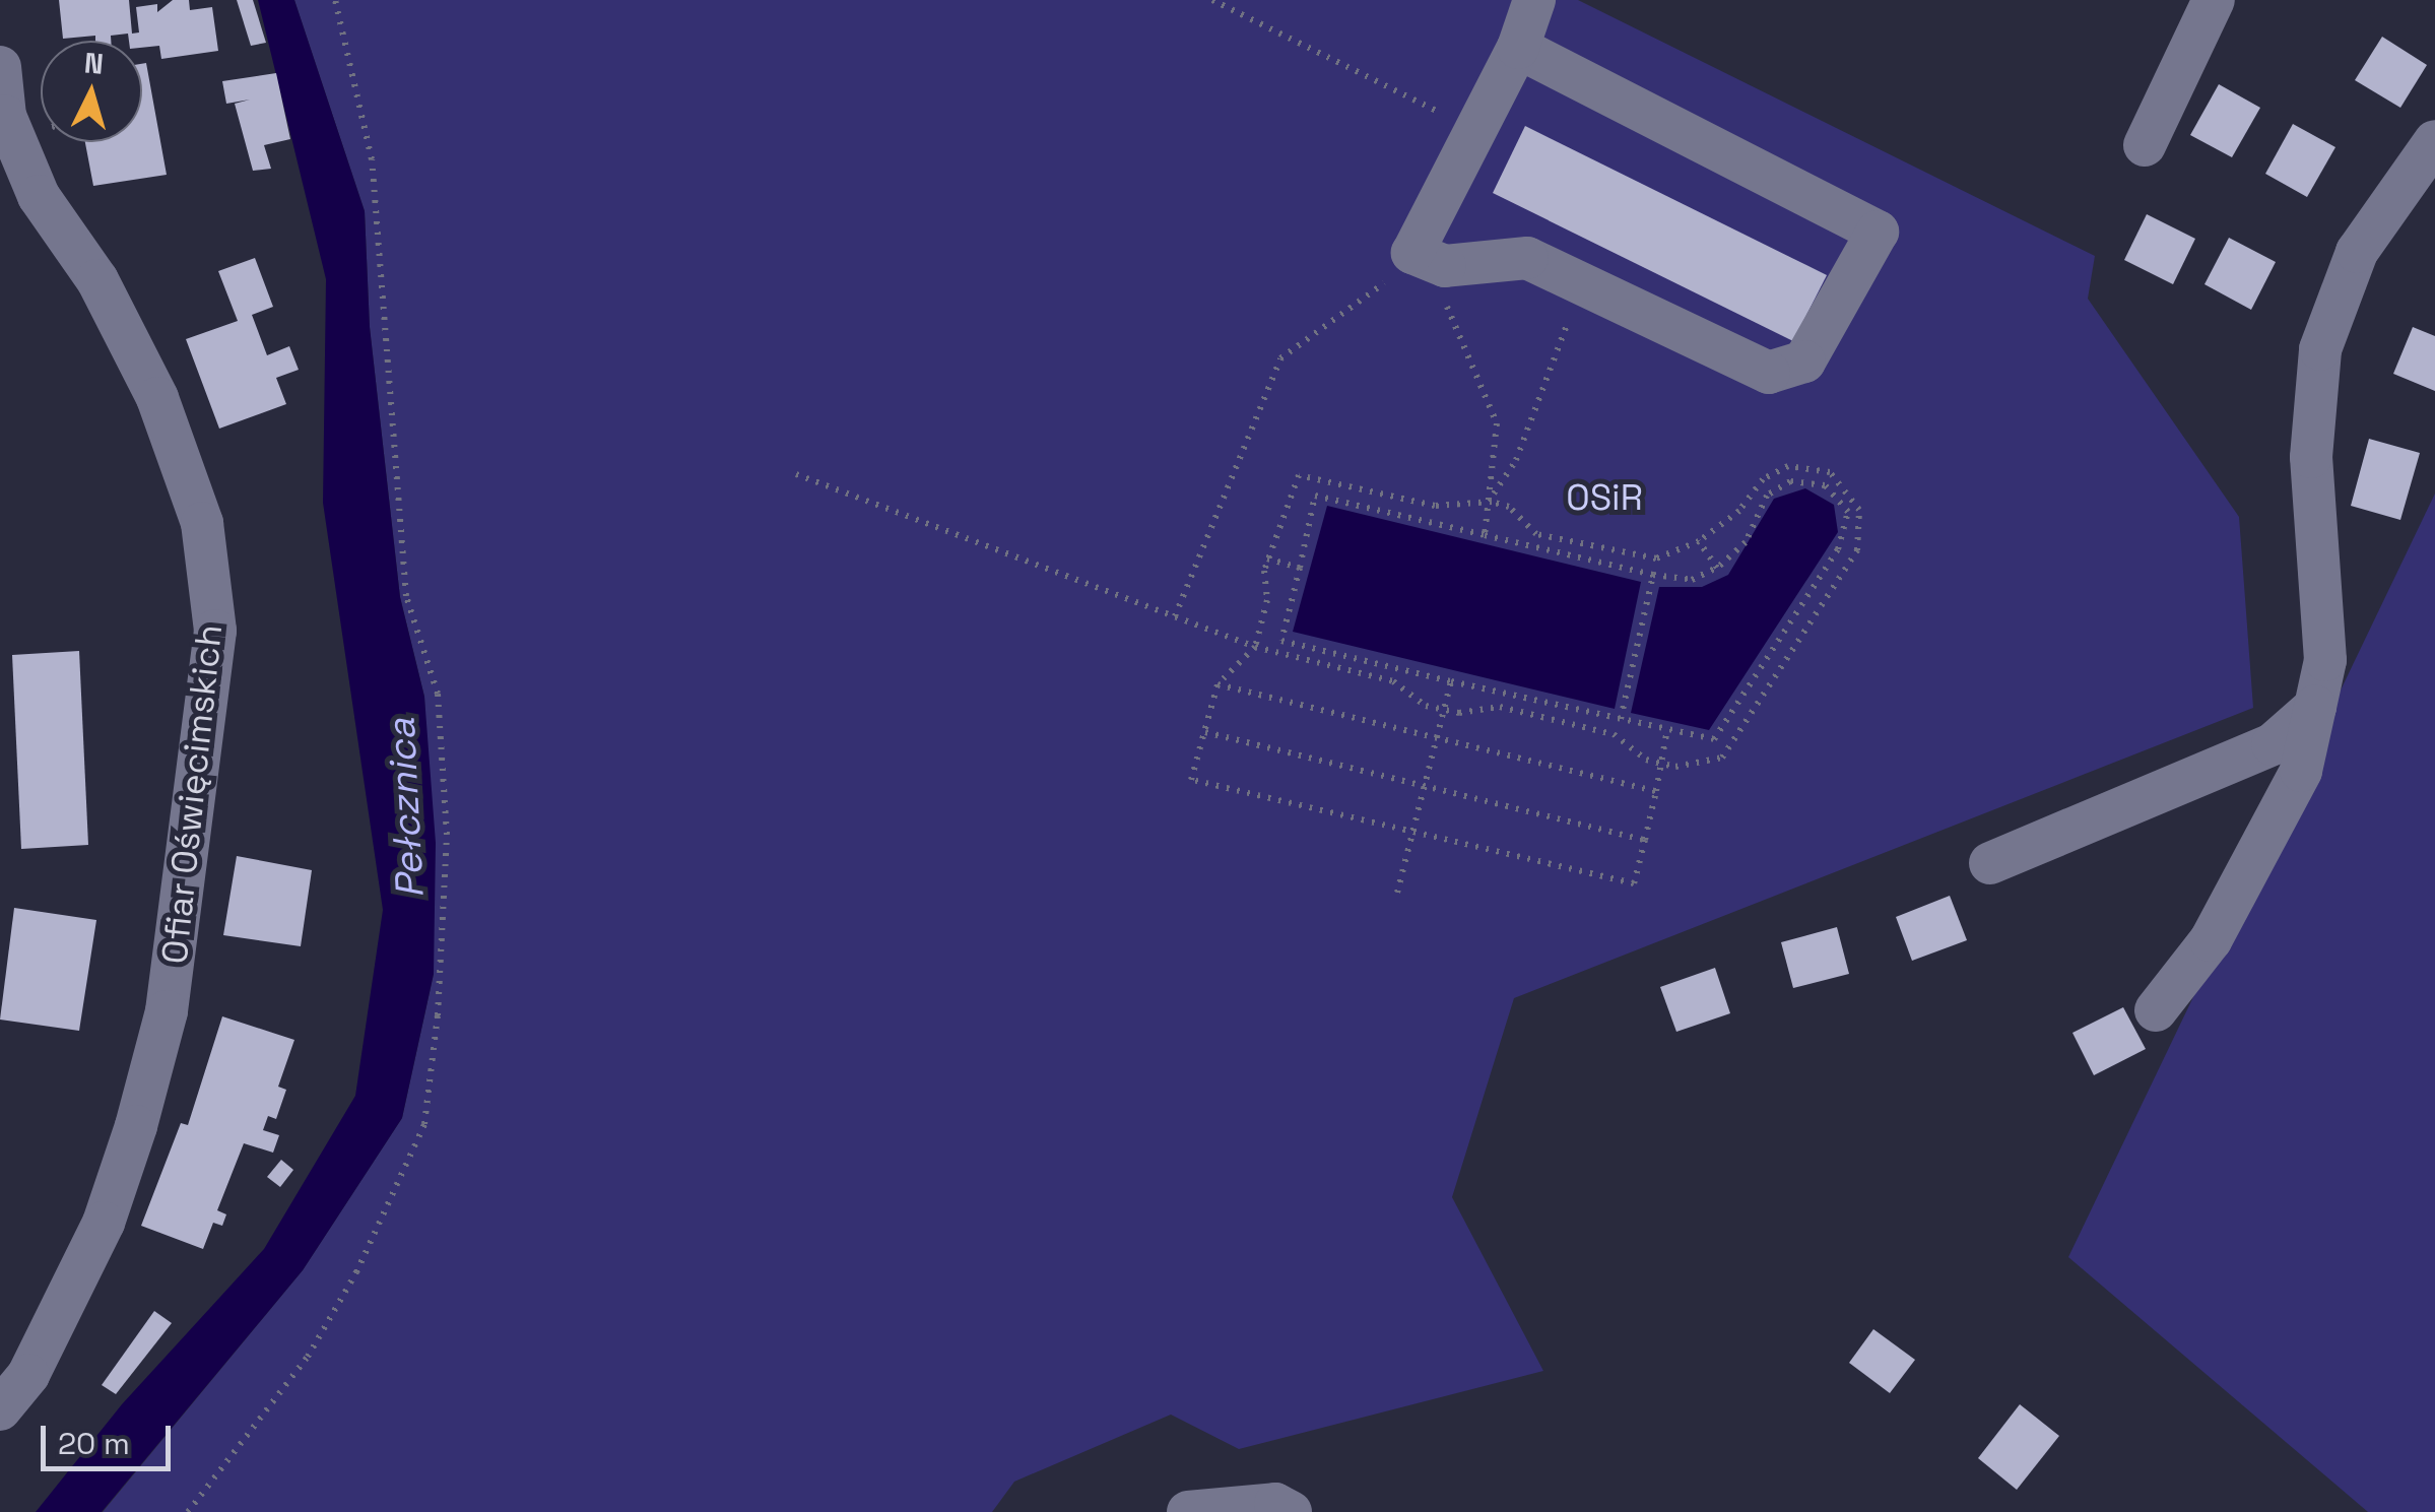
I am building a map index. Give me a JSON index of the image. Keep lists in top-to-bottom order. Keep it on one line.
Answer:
{"streets":{"street":["Ofiar Oświęcimskich"]},"water":["Pełcznica"],"parks":["OSiR"],"scale_bar":"20 m","north":"top"}
